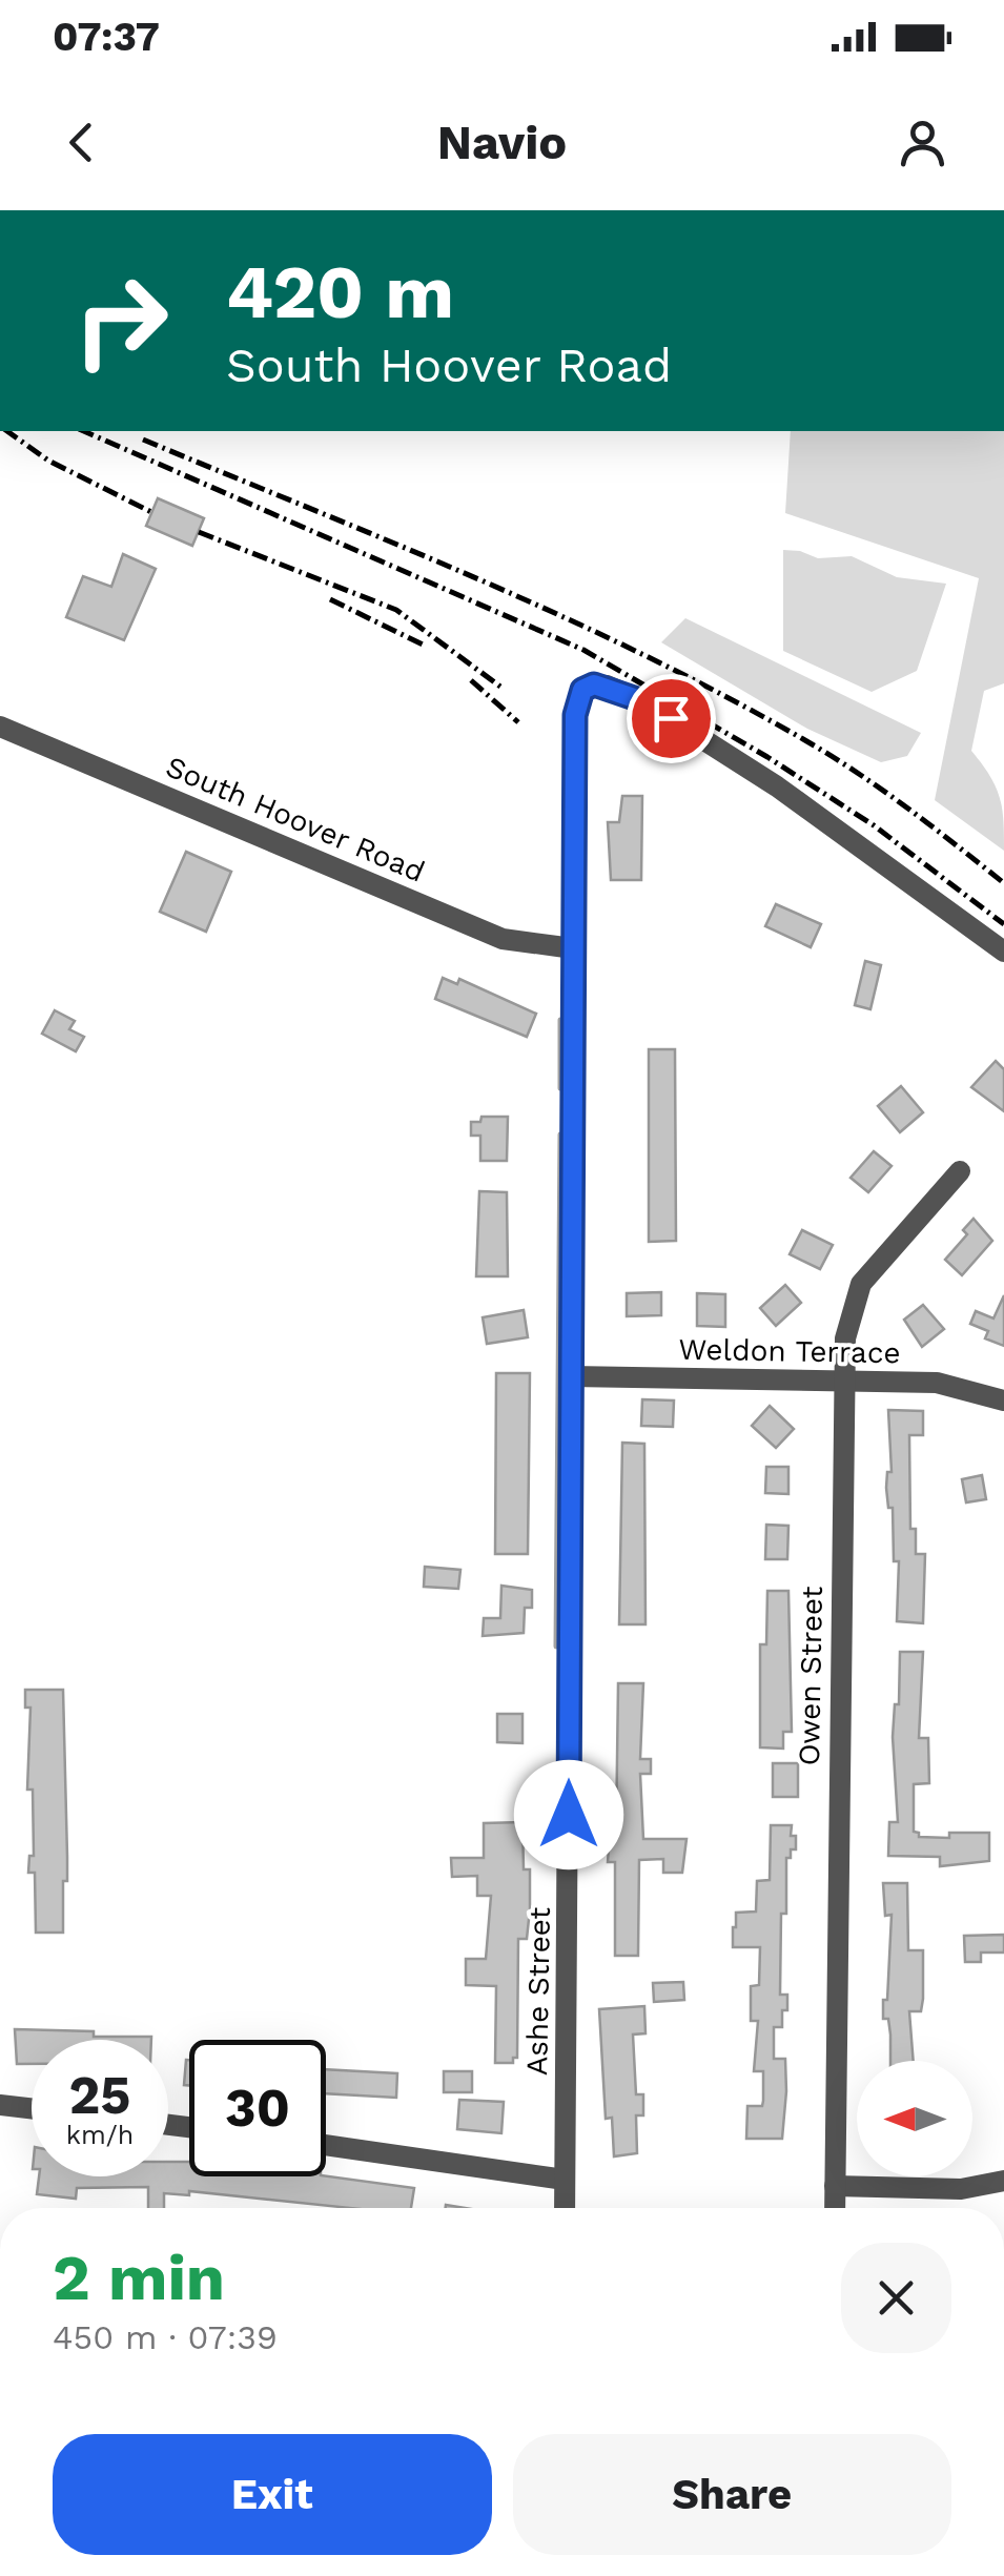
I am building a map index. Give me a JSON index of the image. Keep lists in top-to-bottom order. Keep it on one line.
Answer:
{"streets":{"street":["South Hoover Road","Weldon Terrace","Owen Street","Ashe Street"]},"crossings":[["South Hoover Road","Ashe Street"],["Weldon Terrace","Owen Street"],["Weldon Terrace","Ashe Street"]],"north":"left","page":{"status":"07:37","header":"Navio","turn":["420 m","South Hoover Road"],"speed":"25 km/h","limit":"30","heading":["2 min","450 m · 07:39"],"buttons":["Exit","Share"]}}
